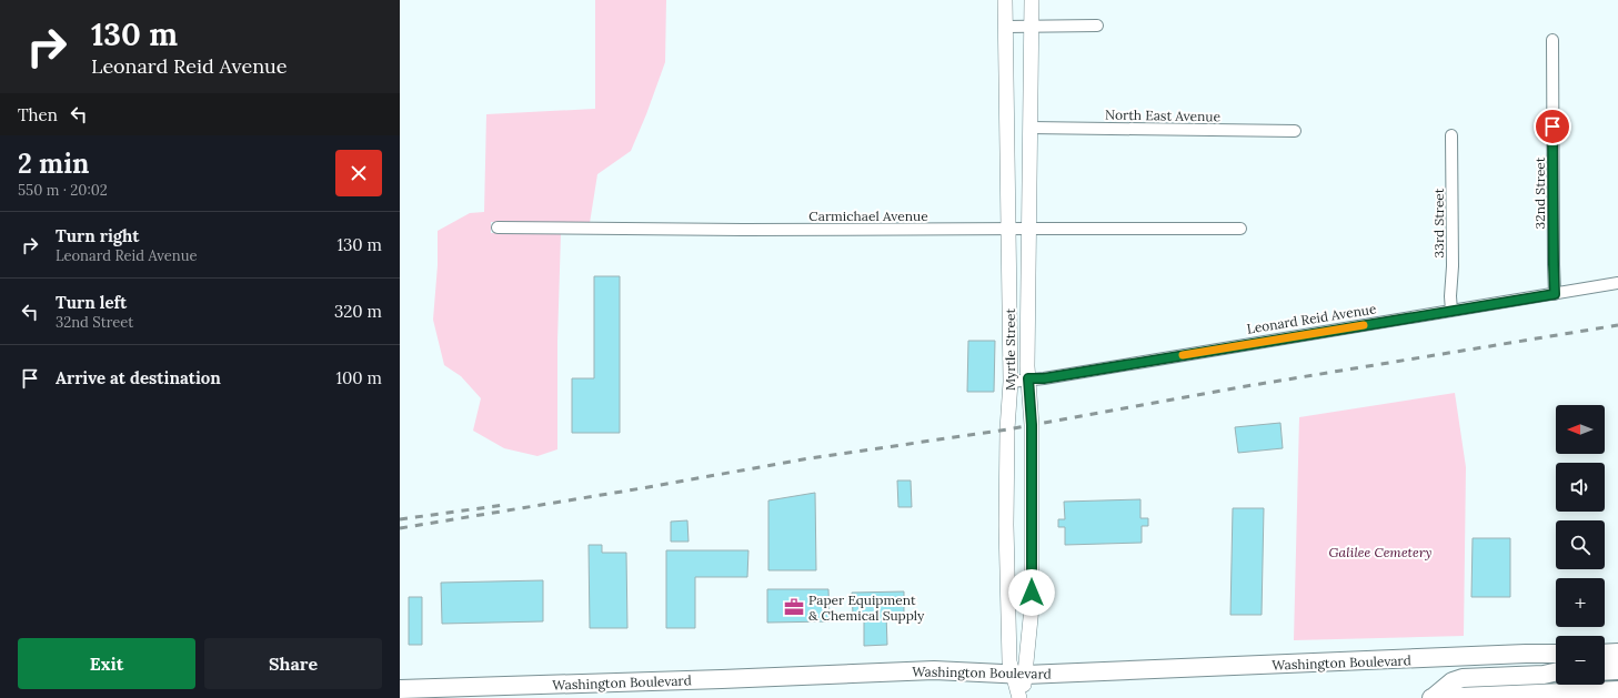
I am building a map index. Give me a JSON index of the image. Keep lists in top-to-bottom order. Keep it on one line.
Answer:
{"streets":{"main road":["Washington Boulevard"],"street":["North East Avenue","32nd Street","Carmichael Avenue","33rd Street","Leonard Reid Avenue","Myrtle Street"]},"crossings":[["North East Avenue","Myrtle Street"],["32nd Street","Leonard Reid Avenue"],["Carmichael Avenue","Myrtle Street"],["33rd Street","Leonard Reid Avenue"],["Leonard Reid Avenue","Myrtle Street"],["Myrtle Street","Washington Boulevard"]],"parks":["Galilee Cemetery"],"places":{"office":["Paper Equipment & Chemical Supply"]},"north":"left","page":{"turn":["130 m","Leonard Reid Avenue"],"then":"Then","heading":["2 min","550 m · 20:02"],"list":[{"name":"Turn right","note":"Leonard Reid Avenue","value":"130 m"},{"name":"Turn left","note":"32nd Street","value":"320 m"},{"name":"Arrive at destination","value":"100 m"}],"map_buttons":["+","−"],"buttons":["Exit","Share"]}}
